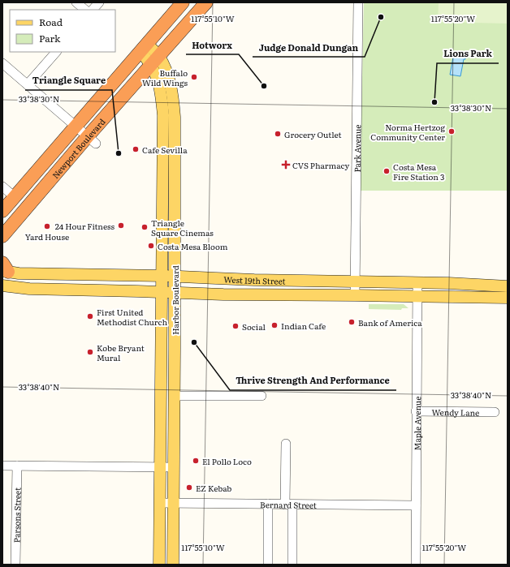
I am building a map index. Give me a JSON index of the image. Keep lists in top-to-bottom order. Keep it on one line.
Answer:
{"streets":{"highway":["Newport Boulevard"],"main road":["West 19th Street","Harbor Boulevard"],"street":["Park Avenue","Wendy Lane","Maple Avenue","Bernard Street","Parsons Street"]},"crossings":[["Newport Boulevard","Harbor Boulevard"],["Park Avenue","West 19th Street"],["West 19th Street","Harbor Boulevard"],["West 19th Street","Maple Avenue"],["Harbor Boulevard","Bernard Street"],["Wendy Lane","Maple Avenue"],["Maple Avenue","Bernard Street"]],"places":{"other":["Judge Donald Dungan","Buffalo Wild Wings","Hotworx","Lions Park","Norma Hertzog Community Center","Grocery Outlet","Cafe Sevilla","Triangle Square","Costa Mesa Fire Station 3","24 Hour Fitness","Yard House","Triangle Square Cinemas","Costa Mesa Bloom","First United Methodist Church","Bank of America","Indian Cafe","Social","Thrive Strength And Performance","Kobe Bryant Mural","El Pollo Loco","EZ Kebab"],"health":["CVS Pharmacy"]},"legend":["Road","Park"],"coordinates":["117°55'10\"W","117°55'20\"W","33°38'30\"N","33°38'40\"N"]}
